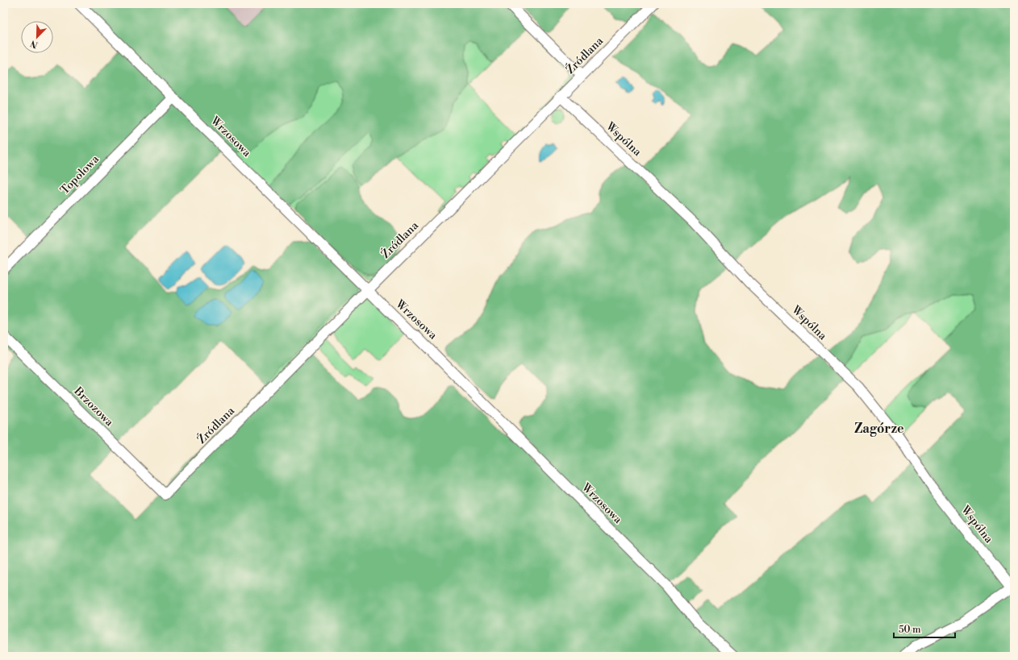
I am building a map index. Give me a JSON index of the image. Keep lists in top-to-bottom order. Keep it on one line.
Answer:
{"streets":{"street":["Źródlana","Wrzosowa","Wspólna","Topolowa","Brzozowa"]},"crossings":[["Źródlana","Wrzosowa"],["Źródlana","Wspólna"],["Źródlana","Brzozowa"],["Wrzosowa","Topolowa"]],"districts":["Zagórze"],"scale_bar":"50 m","north":"bottom left"}
